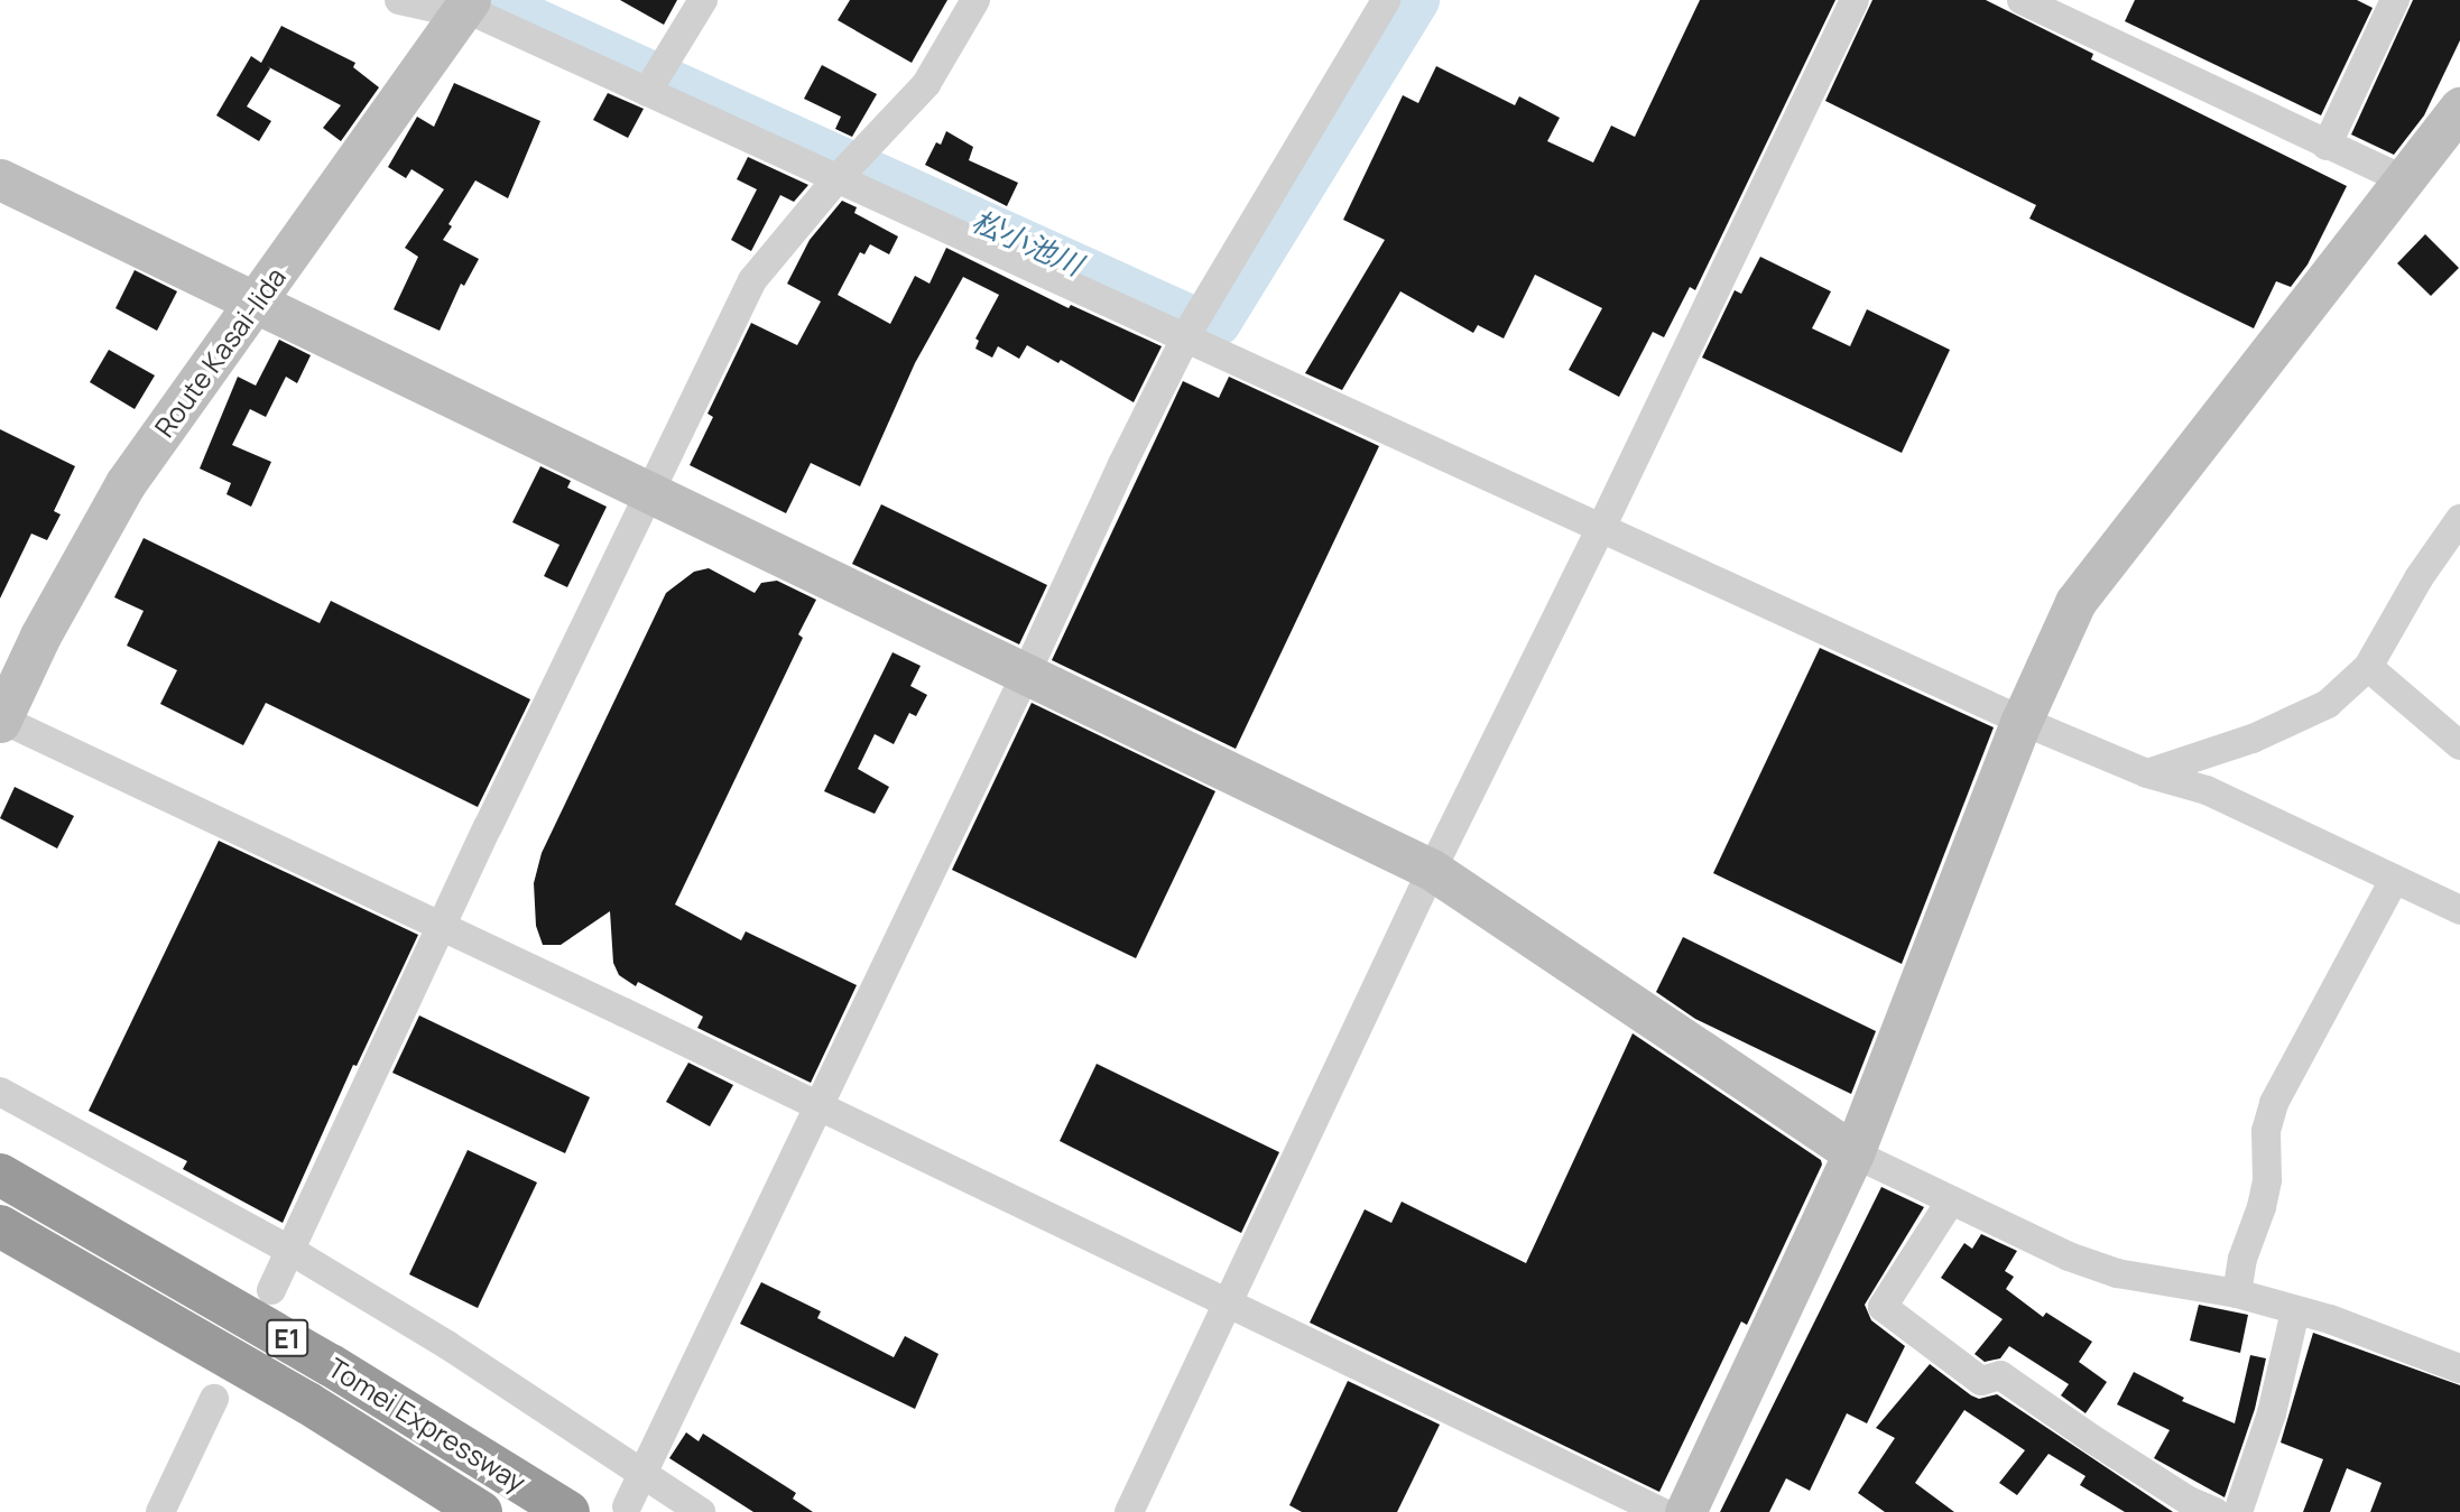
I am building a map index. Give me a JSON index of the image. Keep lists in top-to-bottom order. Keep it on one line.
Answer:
{"streets":{"highway":["E1","Tomei Expressway"],"street":["Route Kasai-Iida"]},"water":["松小池川"]}
